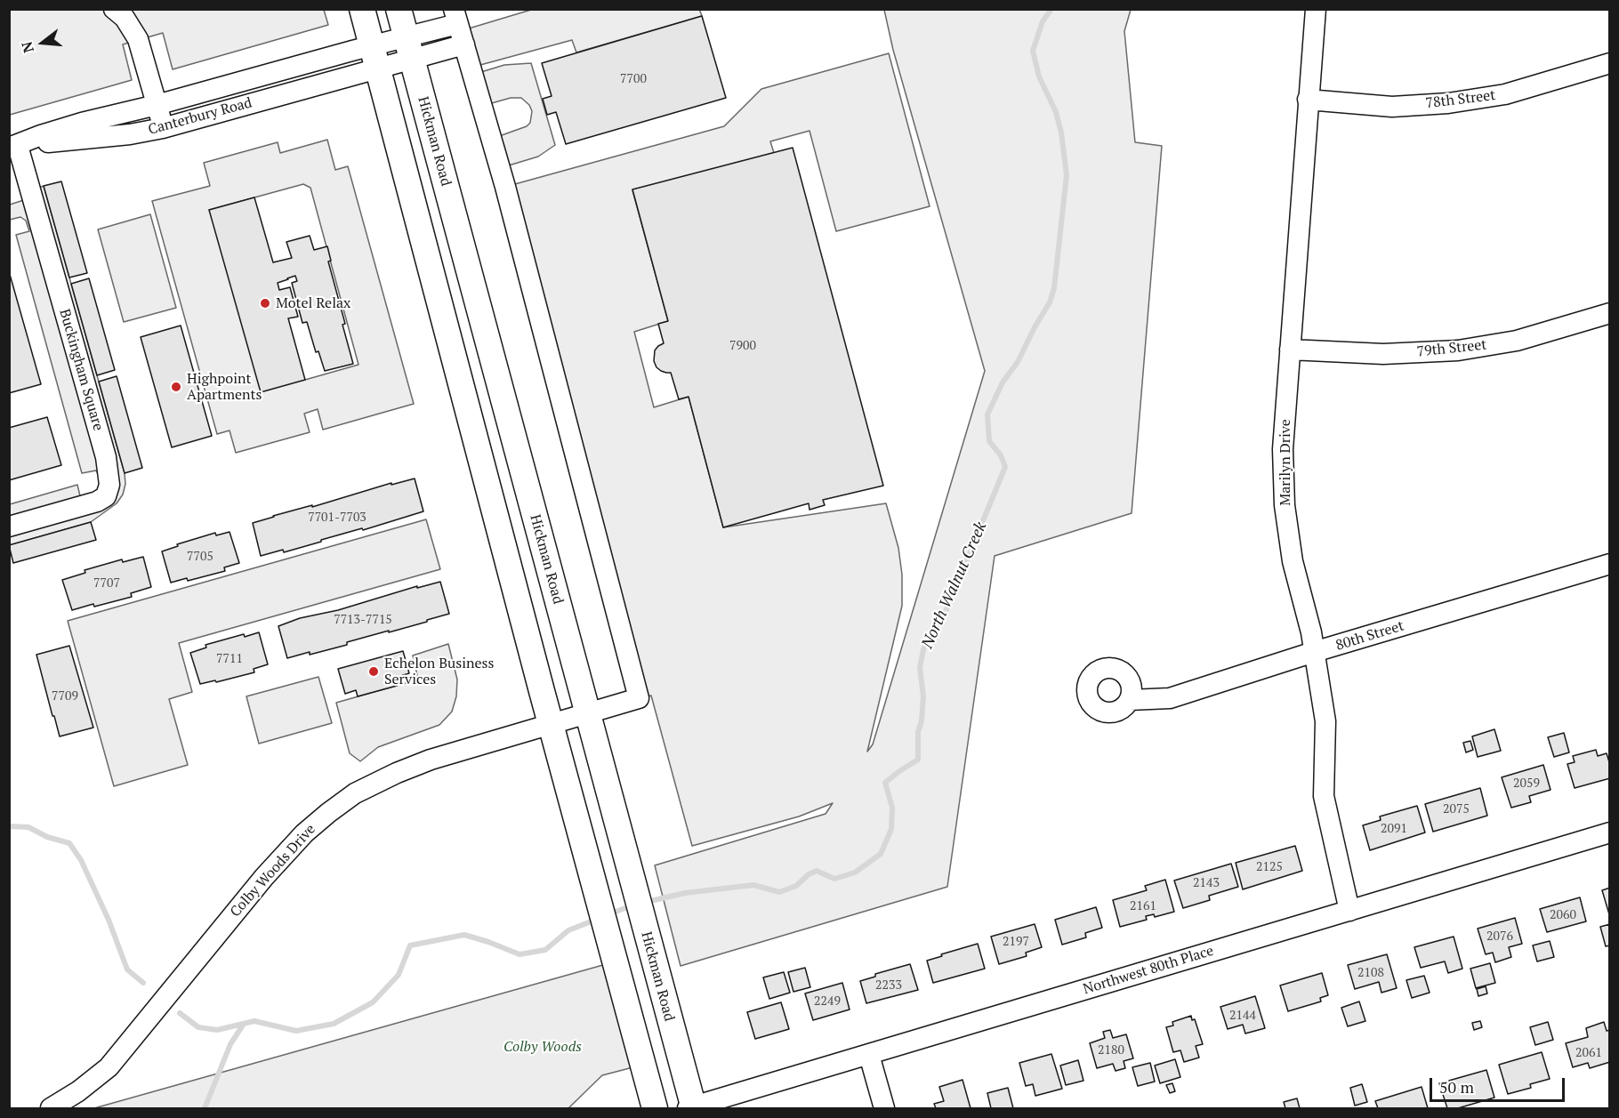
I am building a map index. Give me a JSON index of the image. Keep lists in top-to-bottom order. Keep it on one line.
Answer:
{"streets":{"main road":["Hickman Road"],"street":["78th Street","Canterbury Road","79th Street","Buckingham Square","Marilyn Drive","80th Street","Colby Woods Drive","Northwest 80th Place"]},"crossings":[["78th Street","Marilyn Drive"],["Canterbury Road","Buckingham Square"],["Hickman Road","Colby Woods Drive"],["Hickman Road","Northwest 80th Place"],["79th Street","Marilyn Drive"],["Marilyn Drive","80th Street"],["Marilyn Drive","Northwest 80th Place"]],"water":["North Walnut Creek"],"parks":["Colby Woods"],"places":["Motel Relax","Highpoint Apartments","Echelon Business Services"],"house_numbers":["7700","7900","7701-7703","7705","7707","7713-7715","7711","7709","2059","2075","2091","2125","2143","2161","2060","2076","2197","2108","2233","2249","2144","2180","2061"],"scale_bar":"50 m","north":"left"}
